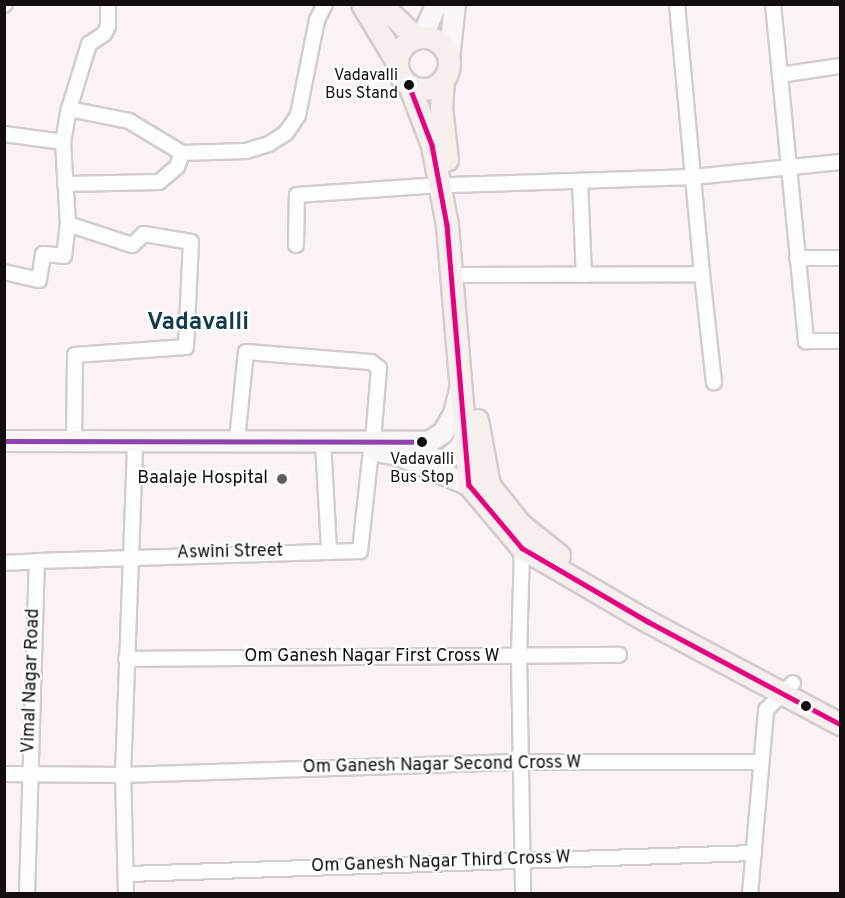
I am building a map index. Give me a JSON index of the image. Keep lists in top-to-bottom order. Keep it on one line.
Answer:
{"streets":{"street":["Aswini Street","Om Ganesh Nagar First Cross W","Vimal Nagar Road","Om Ganesh Nagar Second Cross W","Om Ganesh Nagar Third Cross W"]},"crossings":[["Vimal Nagar Road","Om Ganesh Nagar Second Cross W"]],"districts":["Vadavalli"],"places":["Vadavalli Bus Stand","Vadavalli Bus Stop","Baalaje Hospital"]}
